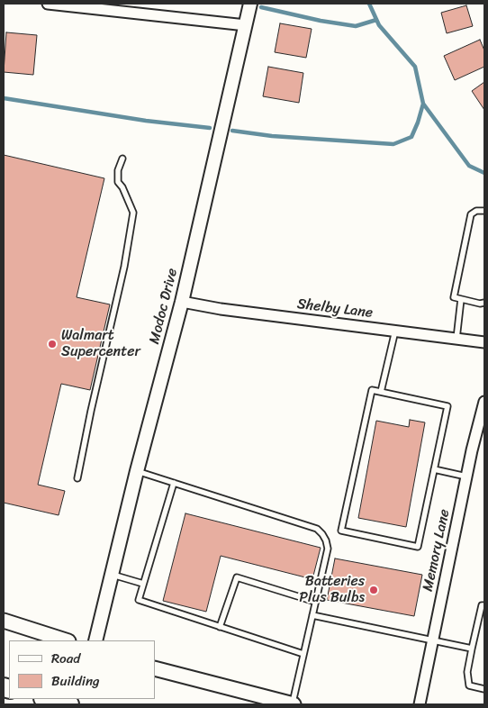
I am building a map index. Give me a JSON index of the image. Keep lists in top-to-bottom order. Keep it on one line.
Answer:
{"streets":{"street":["Modoc Drive","Shelby Lane","Memory Lane"]},"crossings":[["Modoc Drive","Shelby Lane"]],"places":["Walmart Supercenter","Batteries Plus Bulbs"],"legend":["Road","Building"]}
